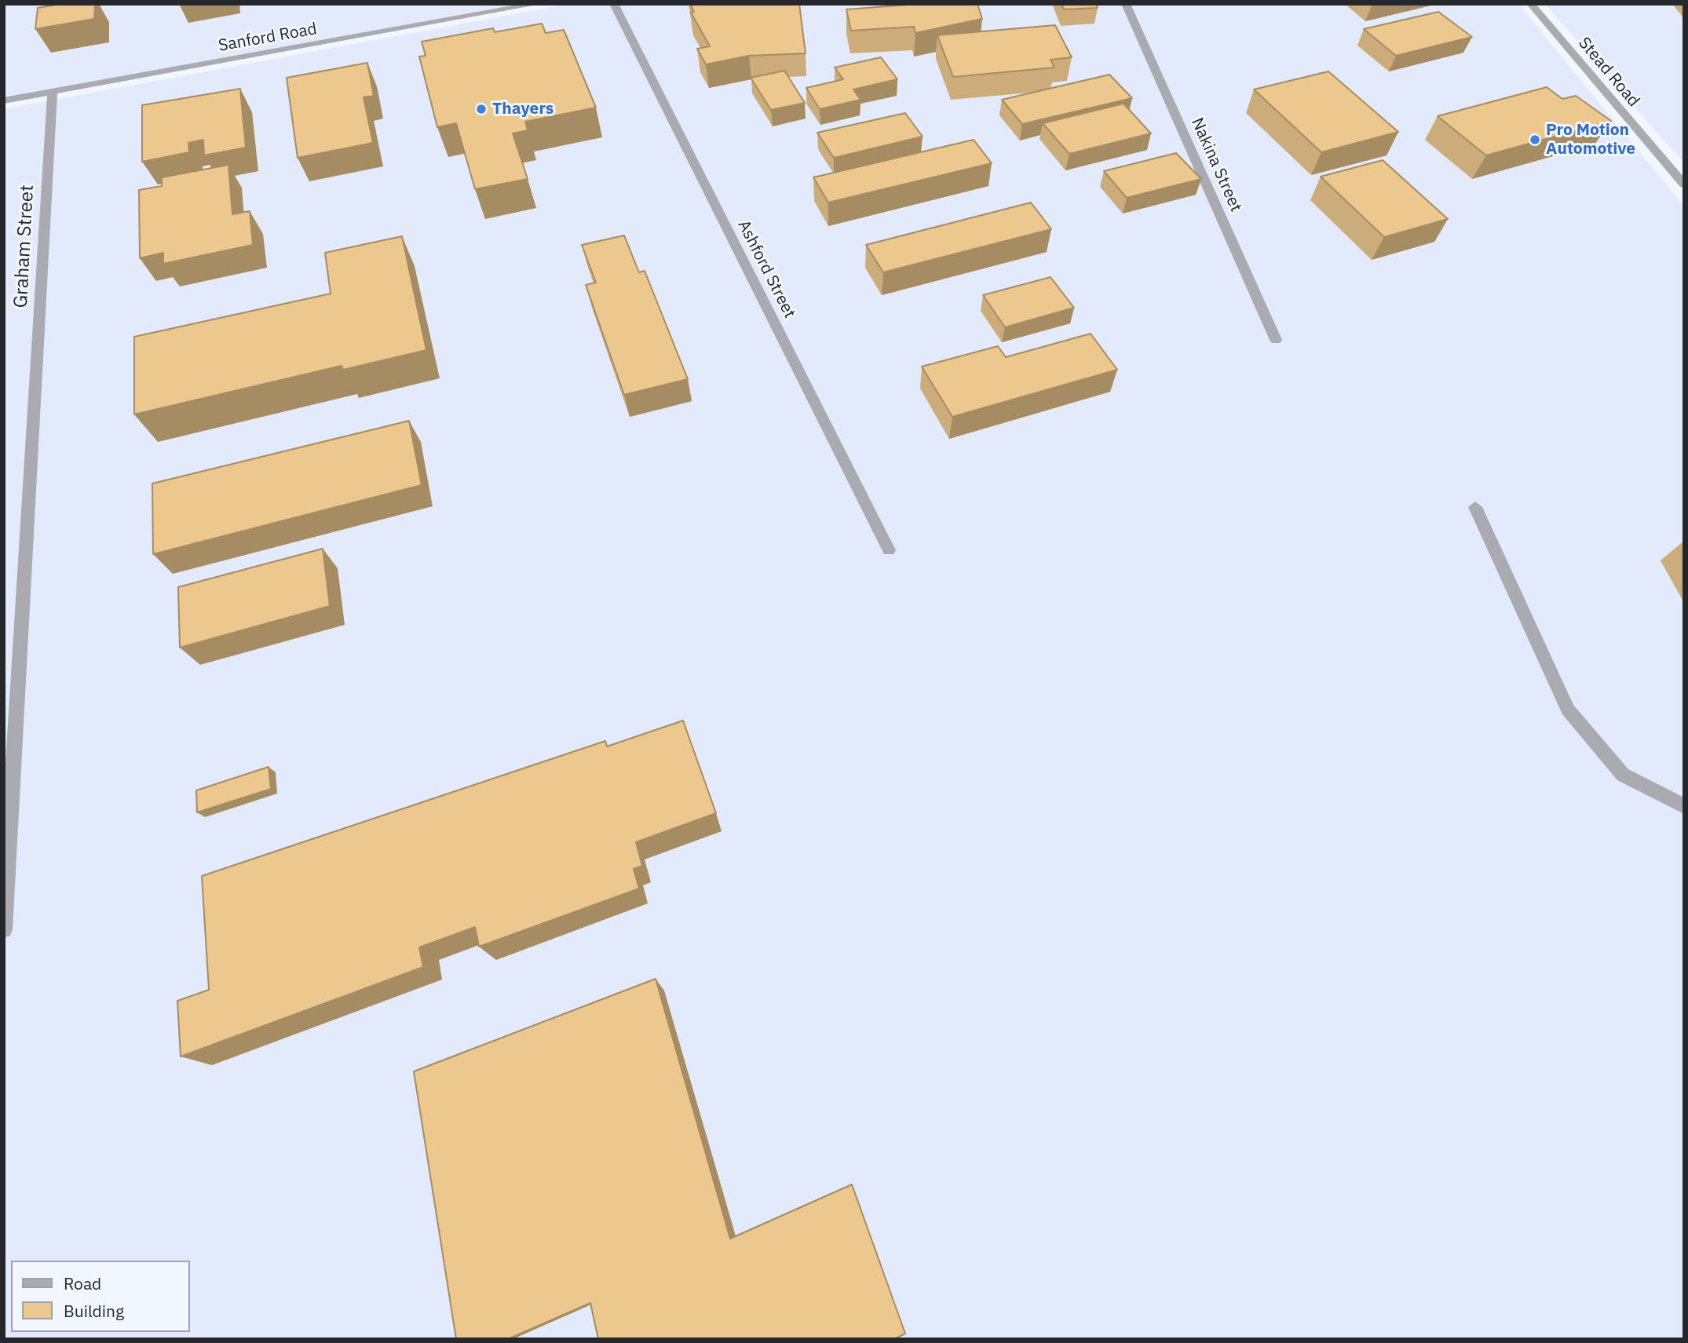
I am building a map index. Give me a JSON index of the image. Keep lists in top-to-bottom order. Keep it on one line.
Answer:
{"streets":{"street":["Sanford Road","Stead Road","Nakina Street","Graham Street","Ashford Street"]},"crossings":[["Sanford Road","Graham Street"]],"places":["Thayers","Pro Motion Automotive"],"legend":["Road","Building"]}
